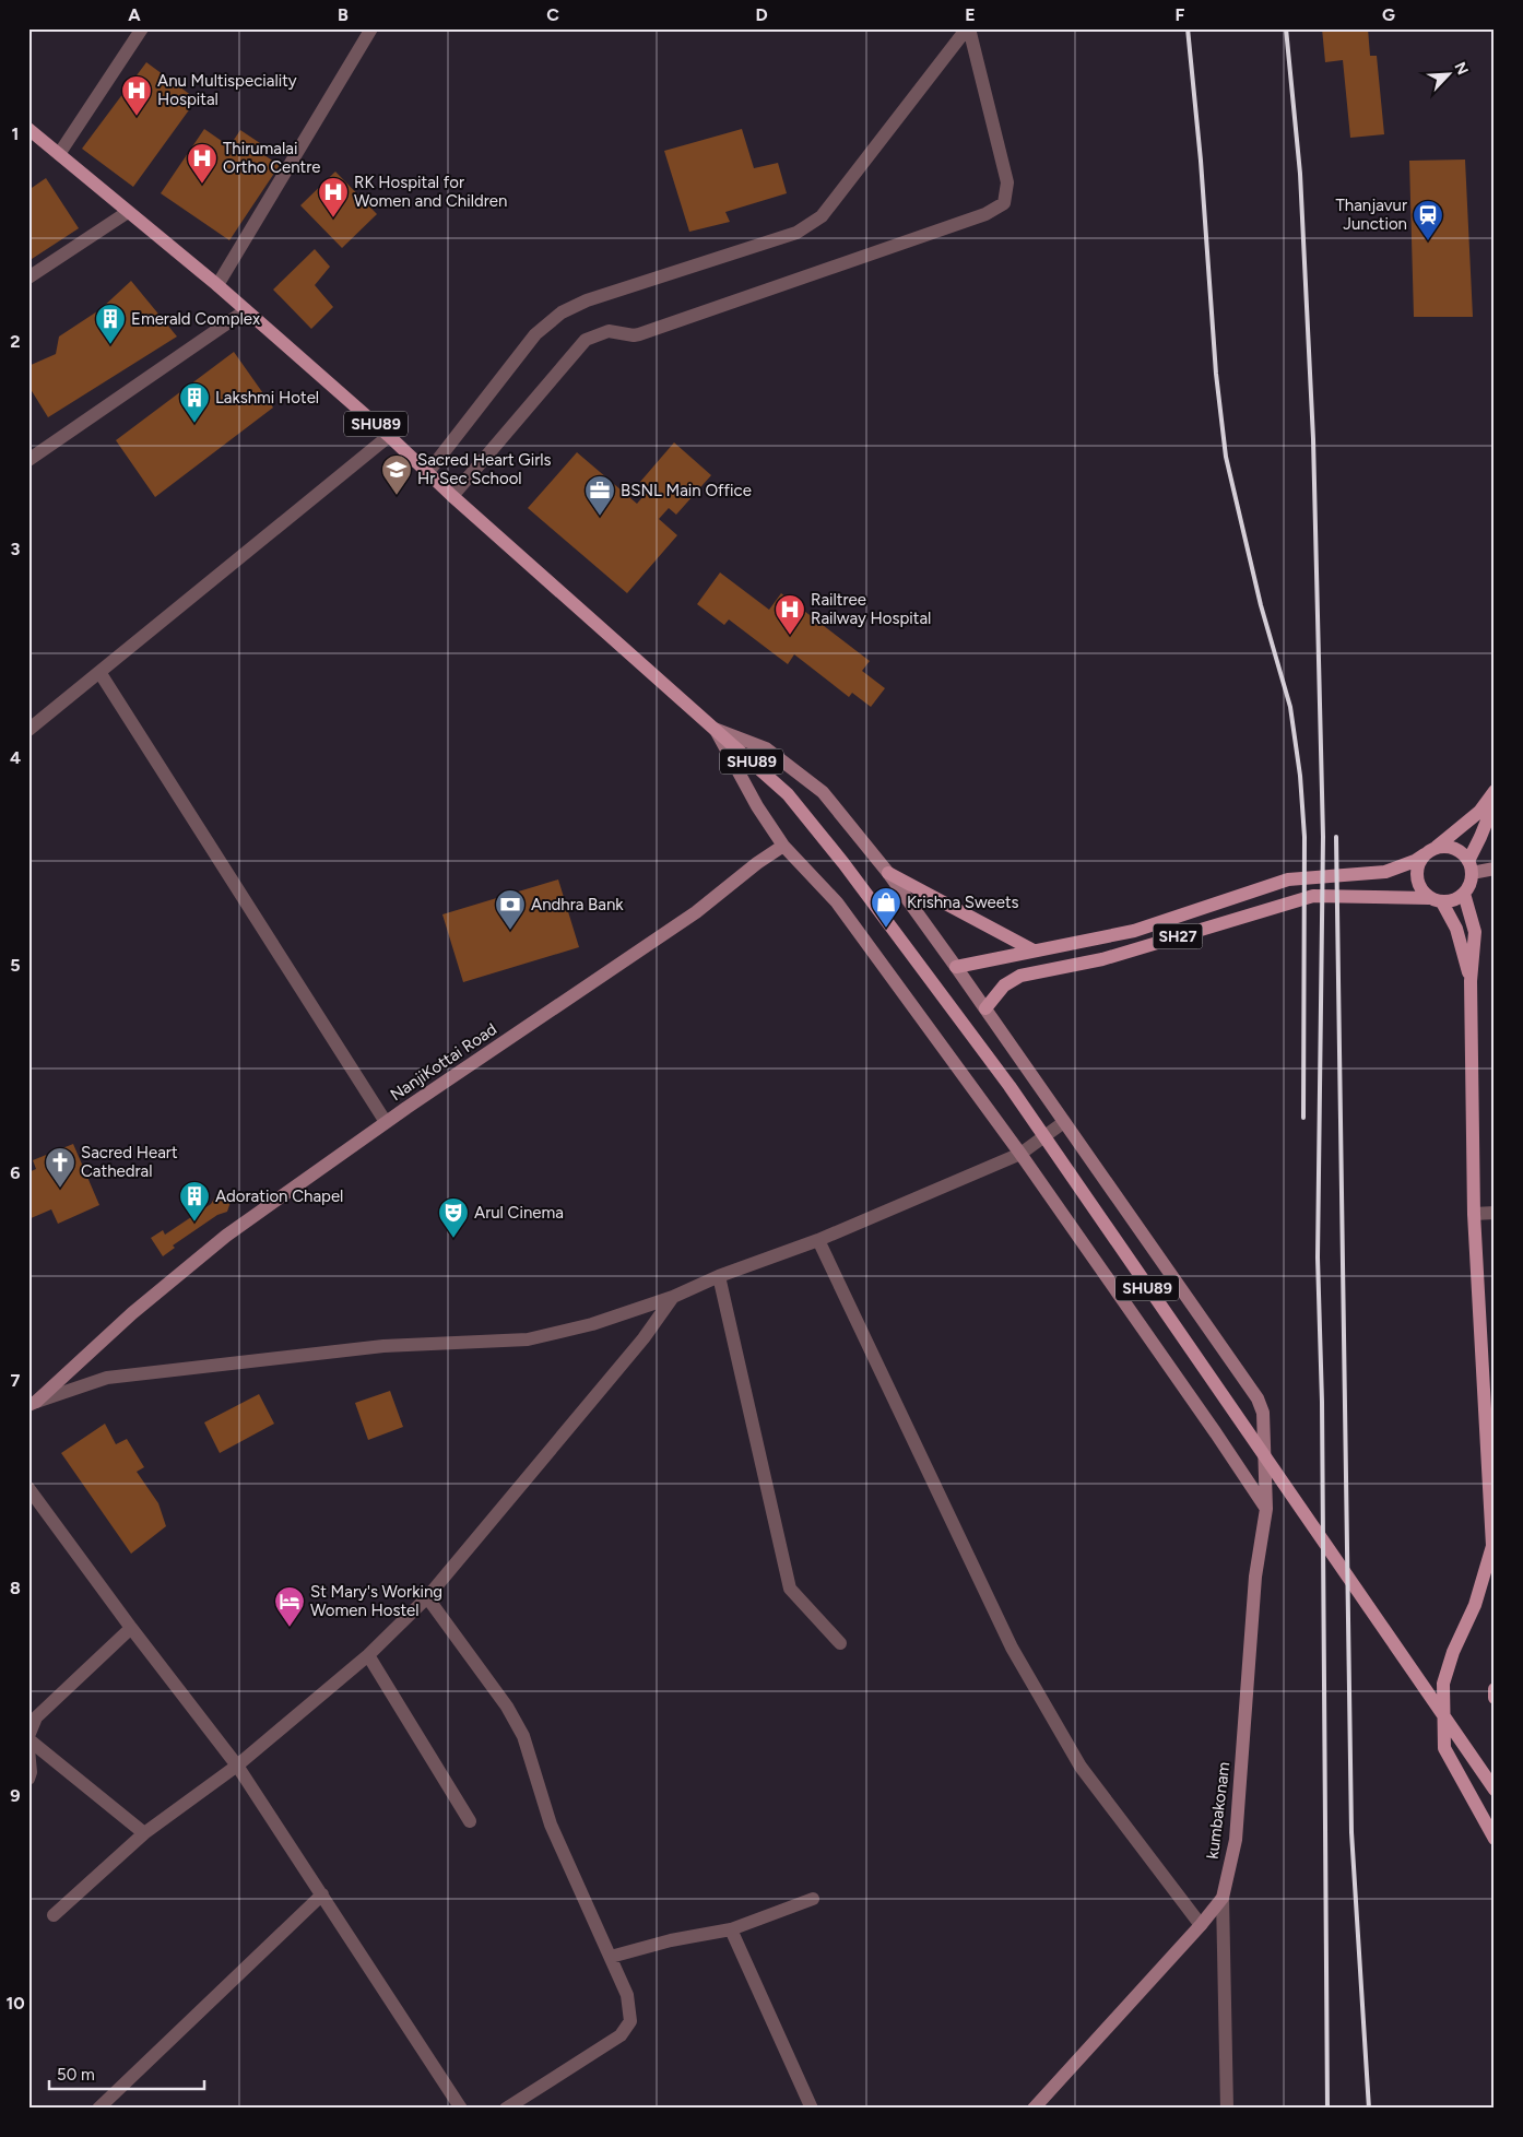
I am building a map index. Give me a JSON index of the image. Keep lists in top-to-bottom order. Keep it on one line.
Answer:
{"streets":{"main road":["SHU89","SH27"],"street":["NanjiKottai Road","kumbakonam"]},"crossings":[["SHU89","kumbakonam"],["SH27","kumbakonam"]],"places":{"hospital":["Anu Multispeciality Hospital","Thirumalai Ortho Centre","RK Hospital for Women and Children","Railtree Railway Hospital"],"station":["Thanjavur Junction"],"building":["Emerald Complex","Lakshmi Hotel","Adoration Chapel"],"school or university":["Sacred Heart Girls Hr Sec School"],"office":["BSNL Main Office"],"shop":["Krishna Sweets"],"bank":["Andhra Bank"],"church":["Sacred Heart Cathedral"],"theatre":["Arul Cinema"],"hotel":["St Mary's Working Women Hostel"]},"scale_bar":"50 m","north":"top right","grid":{"columns":["A","B","C","D","E","F","G"],"rows":["1","2","3","4","5","6","7","8","9","10"]}}
